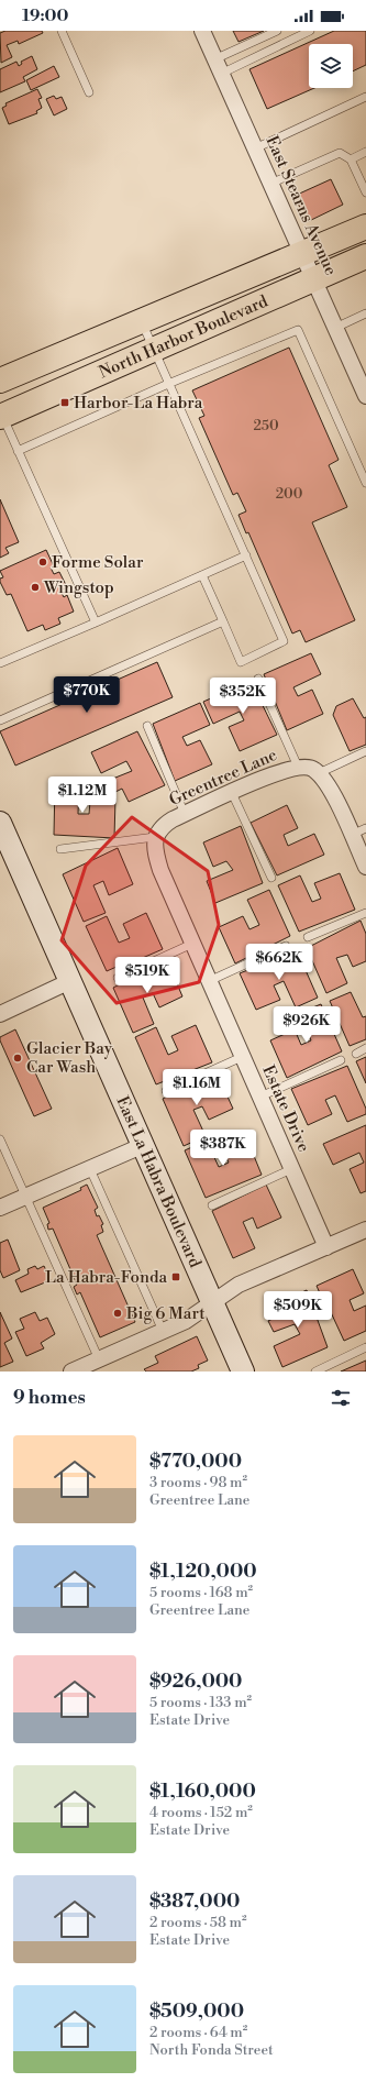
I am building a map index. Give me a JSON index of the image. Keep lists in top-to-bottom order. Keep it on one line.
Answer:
{"streets":{"main road":["North Harbor Boulevard","East La Habra Boulevard"],"street":["East Stearns Avenue","Greentree Lane","Estate Drive"]},"crossings":[["East Stearns Avenue","North Harbor Boulevard"],["Greentree Lane","Estate Drive"]],"places":{"transit":["Harbor-La Habra","La Habra-Fonda"],"other":["Forme Solar","Wingstop","Glacier Bay Car Wash","Big 6 Mart"]},"house_numbers":["250","200"],"page":{"status":"19:00","price":["$770K","$352K","$1.12M","$662K","$519K","$926K","$1.16M","$387K","$509K"],"heading":"9 homes","list":[{"name":"$770,000","note":"3 rooms · 98 m² · Greentree Lane"},{"name":"$1,120,000","note":"5 rooms · 168 m² · Greentree Lane"},{"name":"$926,000","note":"5 rooms · 133 m² · Estate Drive"},{"name":"$1,160,000","note":"4 rooms · 152 m² · Estate Drive"},{"name":"$387,000","note":"2 rooms · 58 m² · Estate Drive"},{"name":"$509,000","note":"2 rooms · 64 m² · North Fonda Street"}]}}
